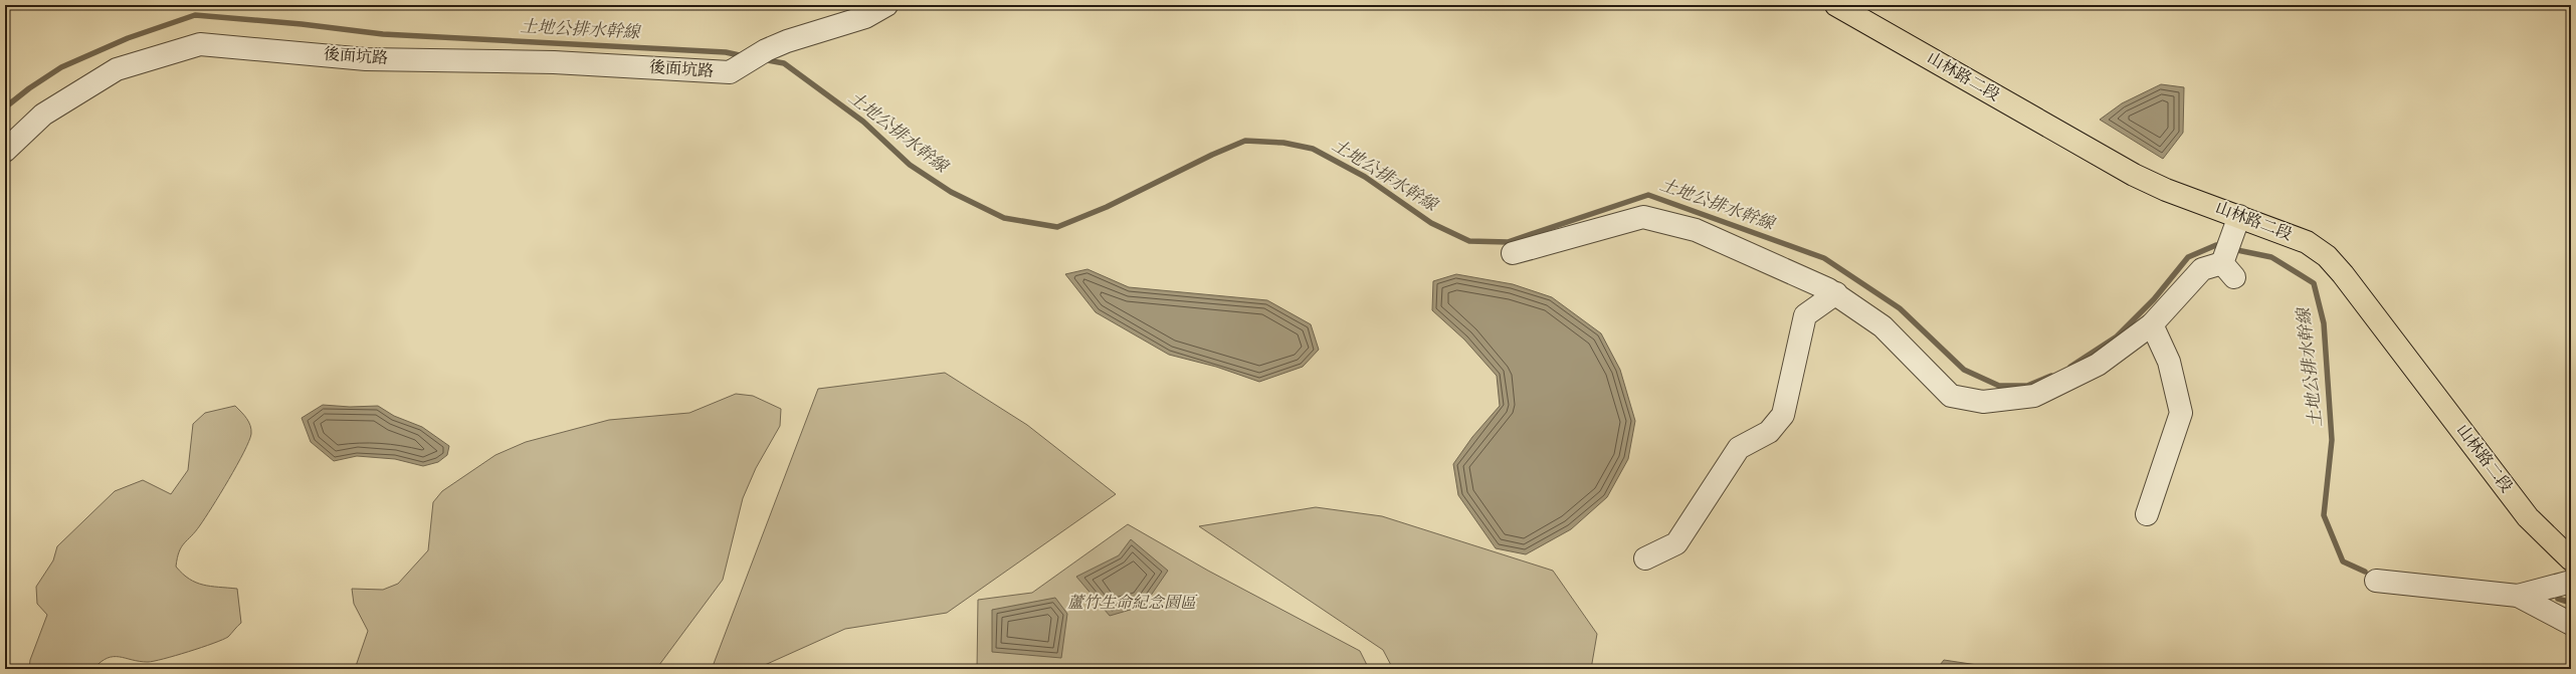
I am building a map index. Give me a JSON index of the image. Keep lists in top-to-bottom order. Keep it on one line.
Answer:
{"streets":{"main road":["山林路二段"],"street":["後面坑路"]},"water":["土地公排水幹線"],"parks":["蘆竹生命紀念園區"]}
